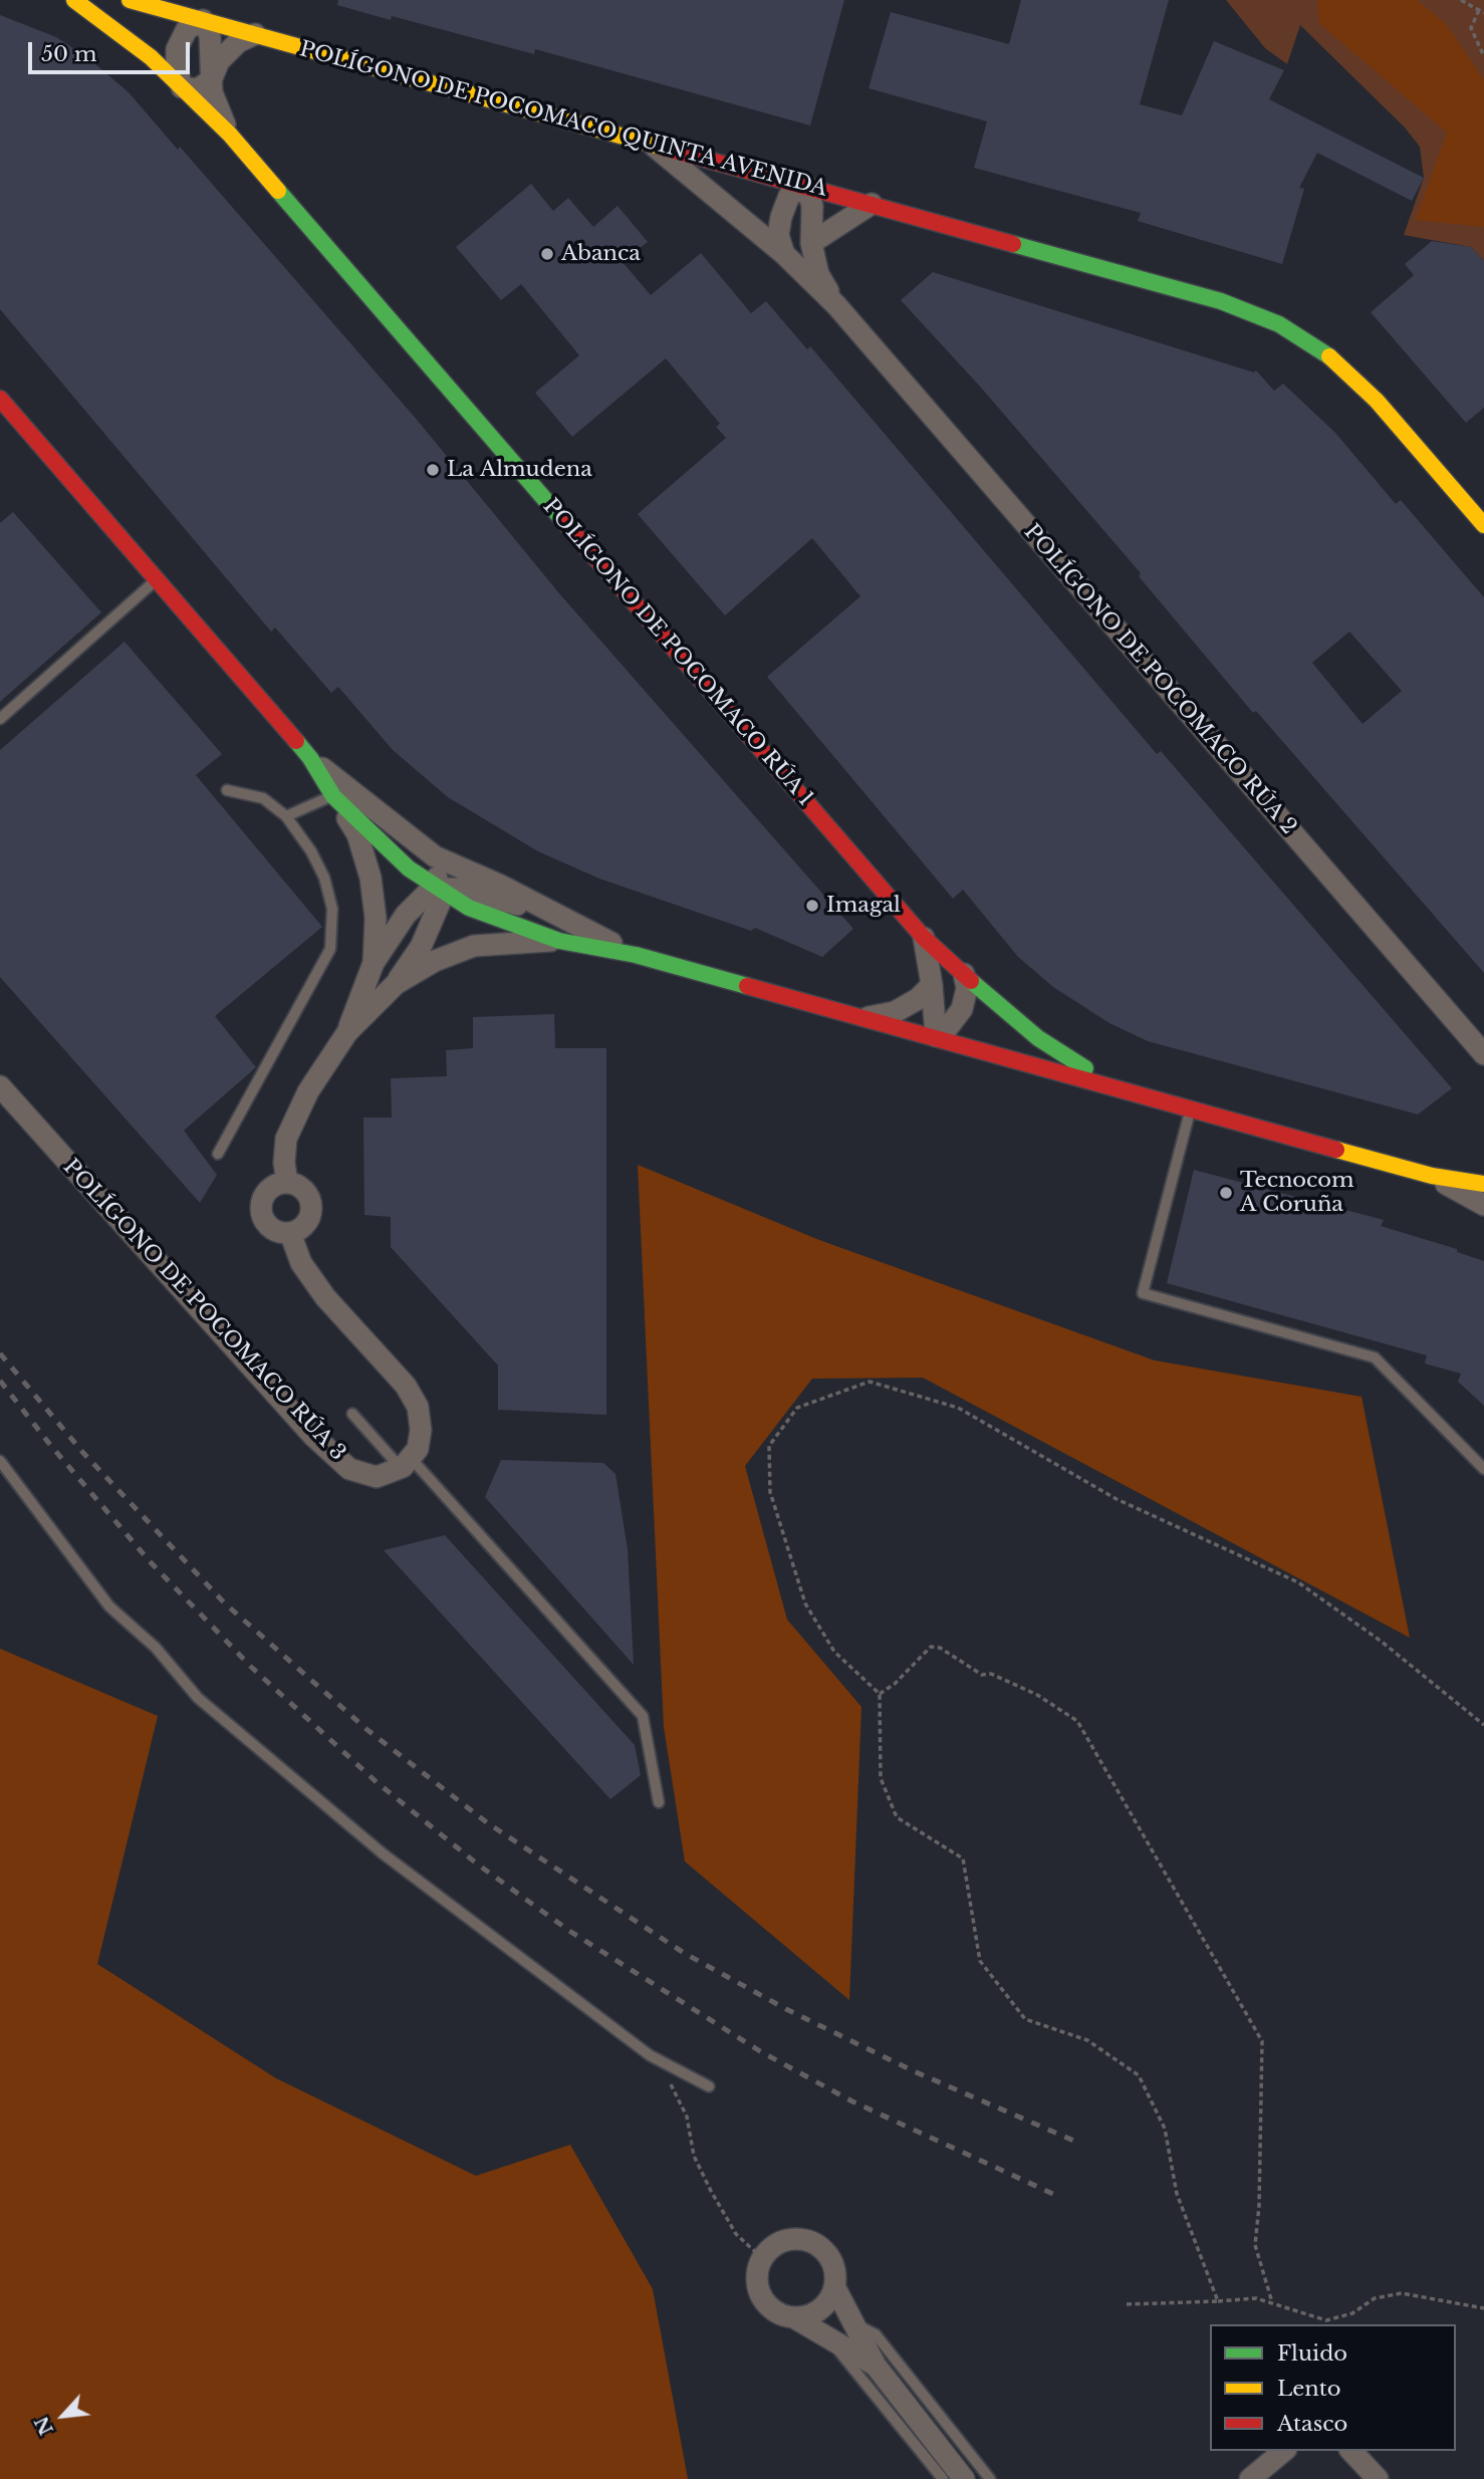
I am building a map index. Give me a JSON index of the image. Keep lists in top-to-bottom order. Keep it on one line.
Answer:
{"streets":{"street":["POLÍGONO DE POCOMACO QUINTA AVENIDA","POLÍGONO DE POCOMACO RÚA 1","POLÍGONO DE POCOMACO RÚA 2","POLÍGONO DE POCOMACO RÚA 3"]},"crossings":[["POLÍGONO DE POCOMACO QUINTA AVENIDA","POLÍGONO DE POCOMACO RÚA 2"]],"places":["Abanca","La Almudena","Imagal","Tecnocom A Coruña"],"legend":["Fluido","Lento","Atasco"],"scale_bar":"50 m","north":"bottom left"}
